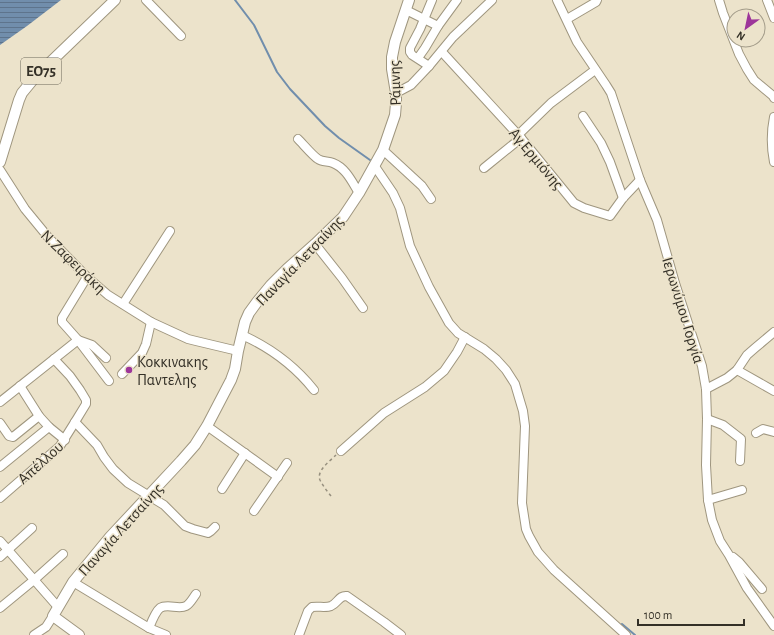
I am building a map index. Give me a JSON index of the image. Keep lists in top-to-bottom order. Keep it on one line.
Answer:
{"streets":{"main road":["ΕΟ75","Ράμνης","Παναγία Λετσαίνης"],"street":["Αγ.Ερμιόνης","Ν.Ζαφειράκη","Ιερωνύμου Γοργία","Απέλλου"]},"crossings":[["Ράμνης","Παναγία Λετσαίνης"],["Αγ.Ερμιόνης","Ιερωνύμου Γοργία"],["Παναγία Λετσαίνης","Ν.Ζαφειράκη"]],"places":["Κοκκινακης Παντελης"],"scale_bar":"100 m","north":"bottom left"}
